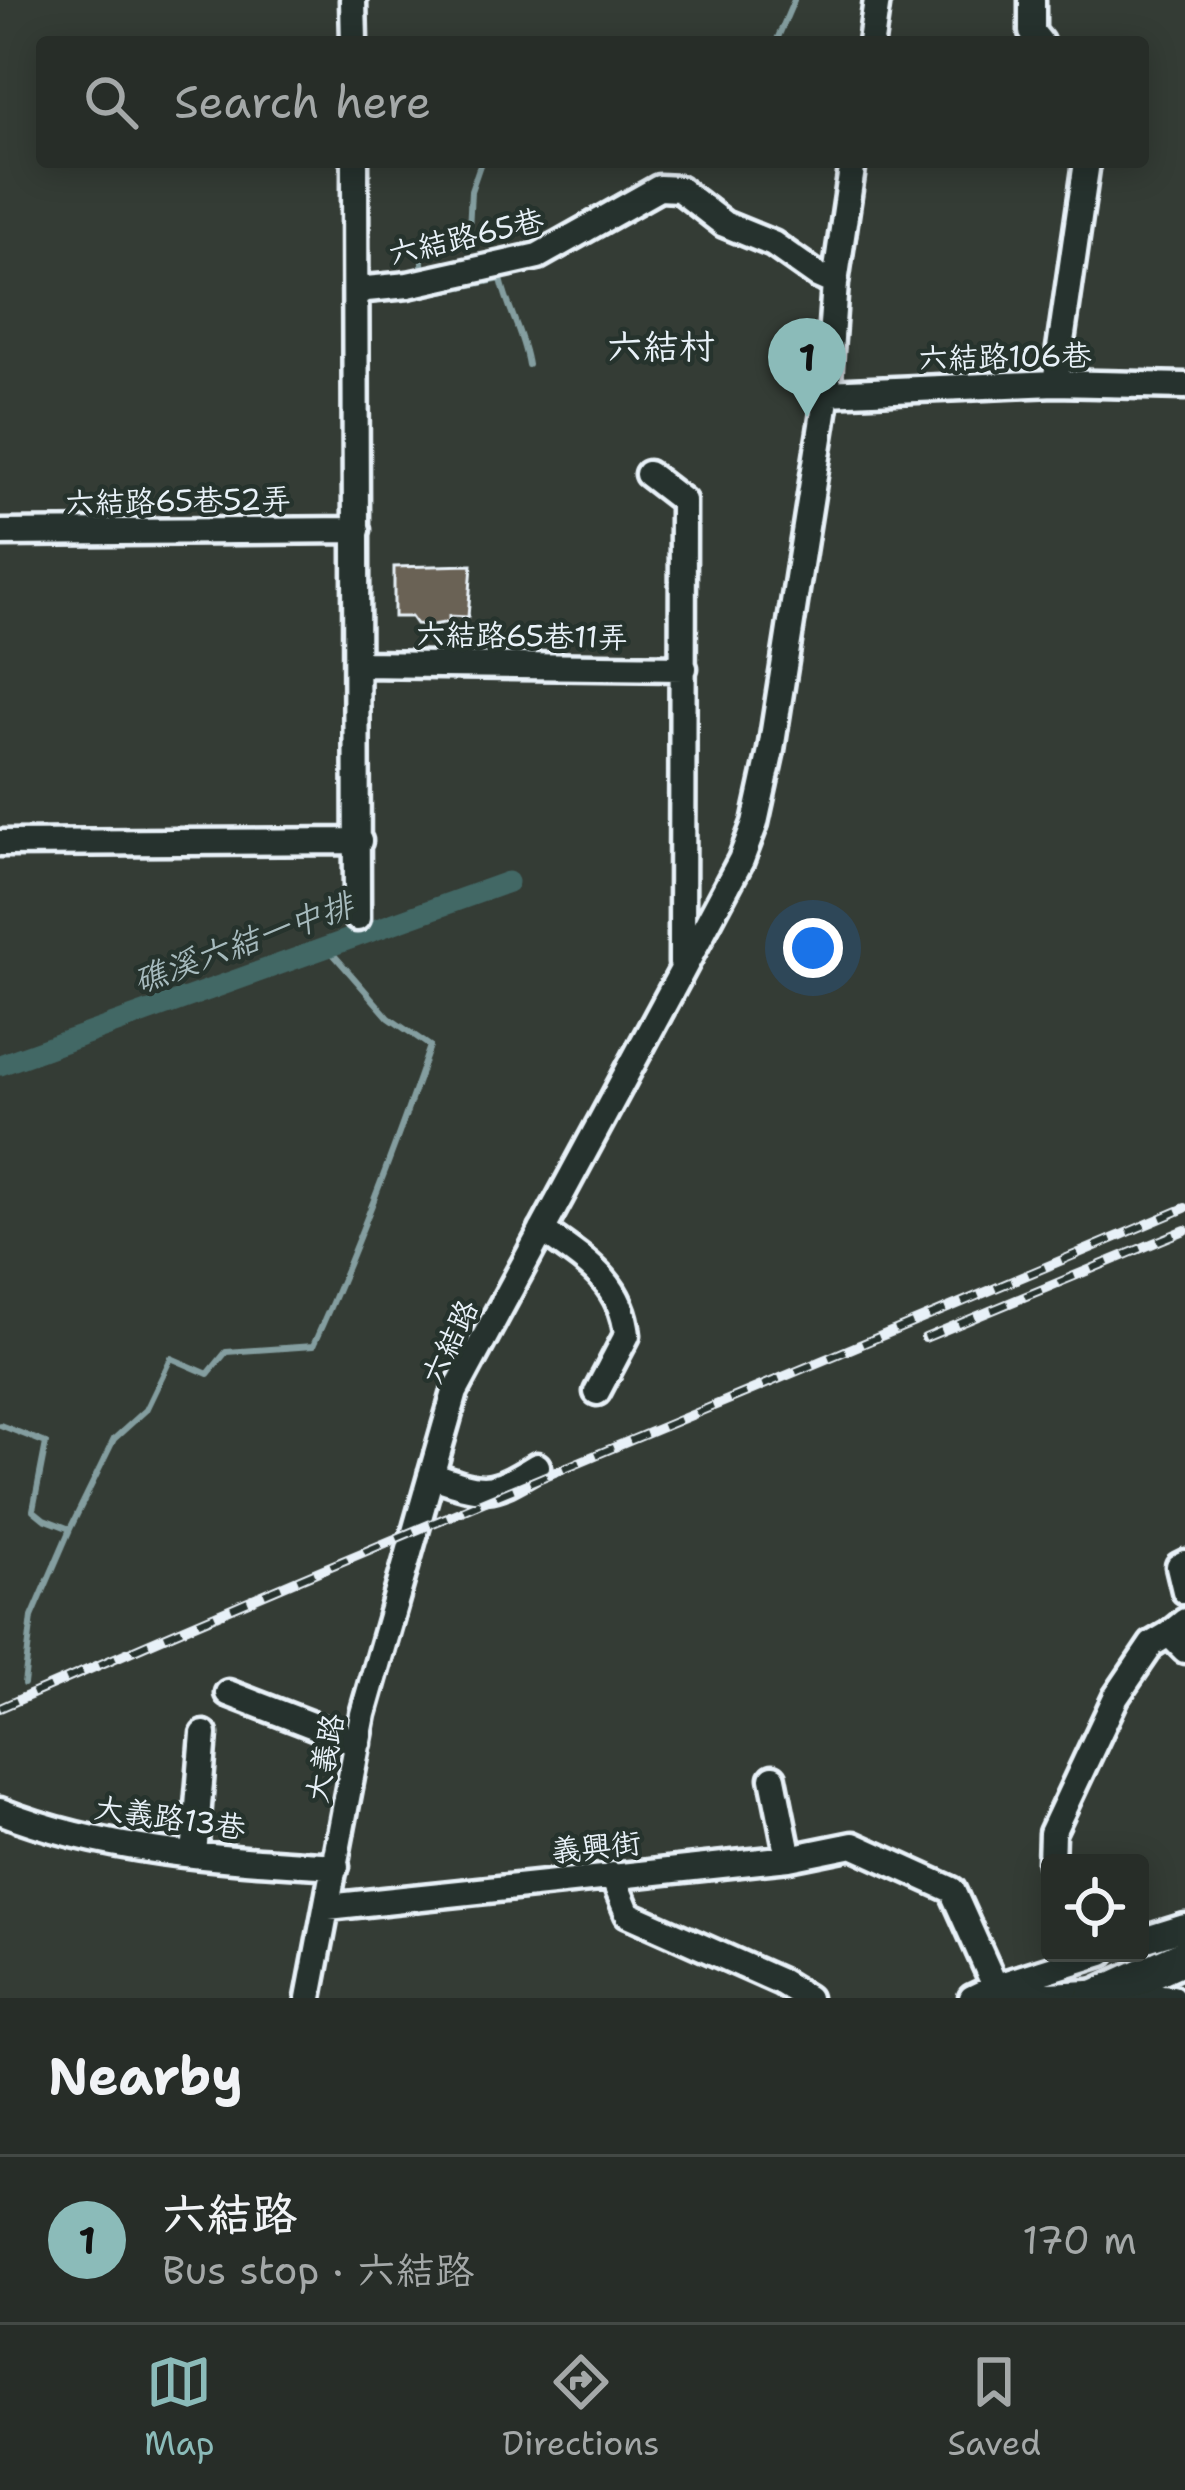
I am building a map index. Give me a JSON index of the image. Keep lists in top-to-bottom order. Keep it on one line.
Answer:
{"streets":{"street":["六結路65巷","六結路106巷","六結路65巷52弄","六結路65巷11弄","六結路","大義路","大義路13巷","義興街"]},"crossings":[["六結路65巷","六結路"],["六結路106巷","六結路"],["六結路","大義路"],["大義路","大義路13巷"],["大義路","義興街"]],"districts":["六結村"],"water":["礁溪六結一中排"],"page":{"search":"Search here","pins":"1","heading":"Nearby","list":[{"mark":"1","name":"六結路","note":"Bus stop · 六結路","value":"170 m"}],"nav":["Map","Directions","Saved"]}}
